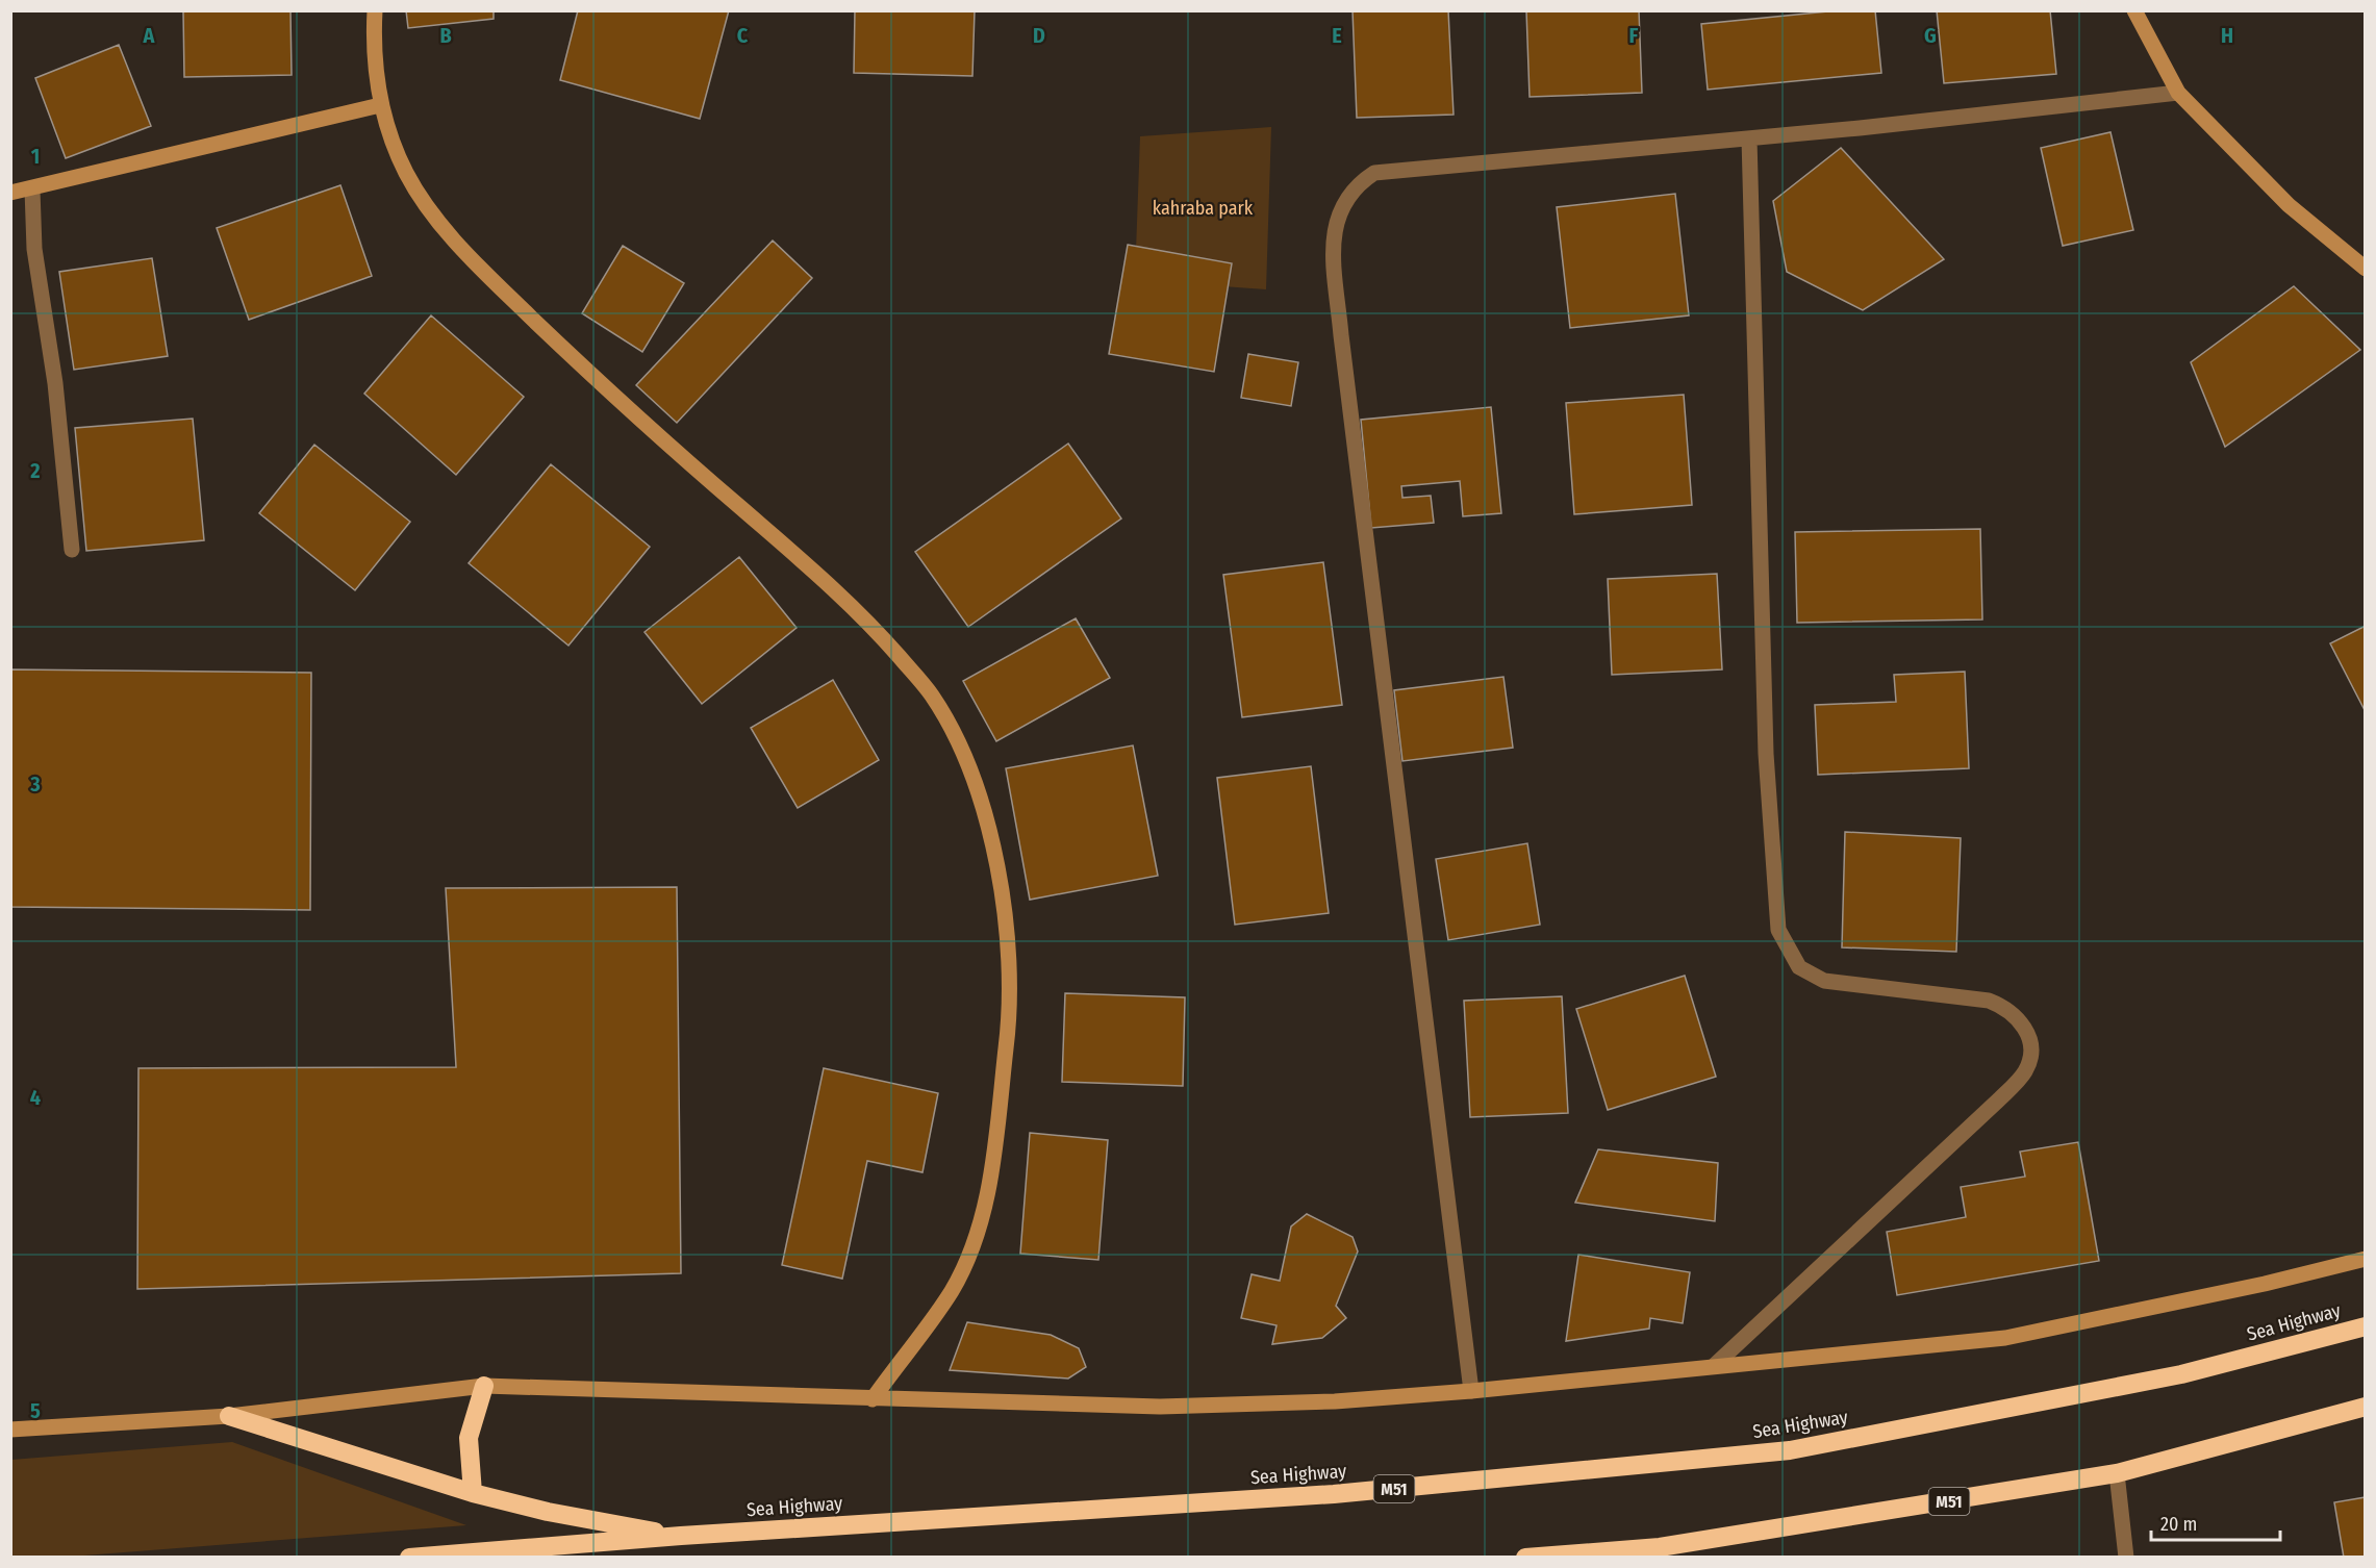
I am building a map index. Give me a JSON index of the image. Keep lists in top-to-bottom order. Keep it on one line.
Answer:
{"streets":{"highway":["Sea Highway","M51"]},"parks":["kahraba park"],"scale_bar":"20 m","grid":{"columns":["A","B","C","D","E","F","G","H"],"rows":["1","2","3","4","5"]}}
